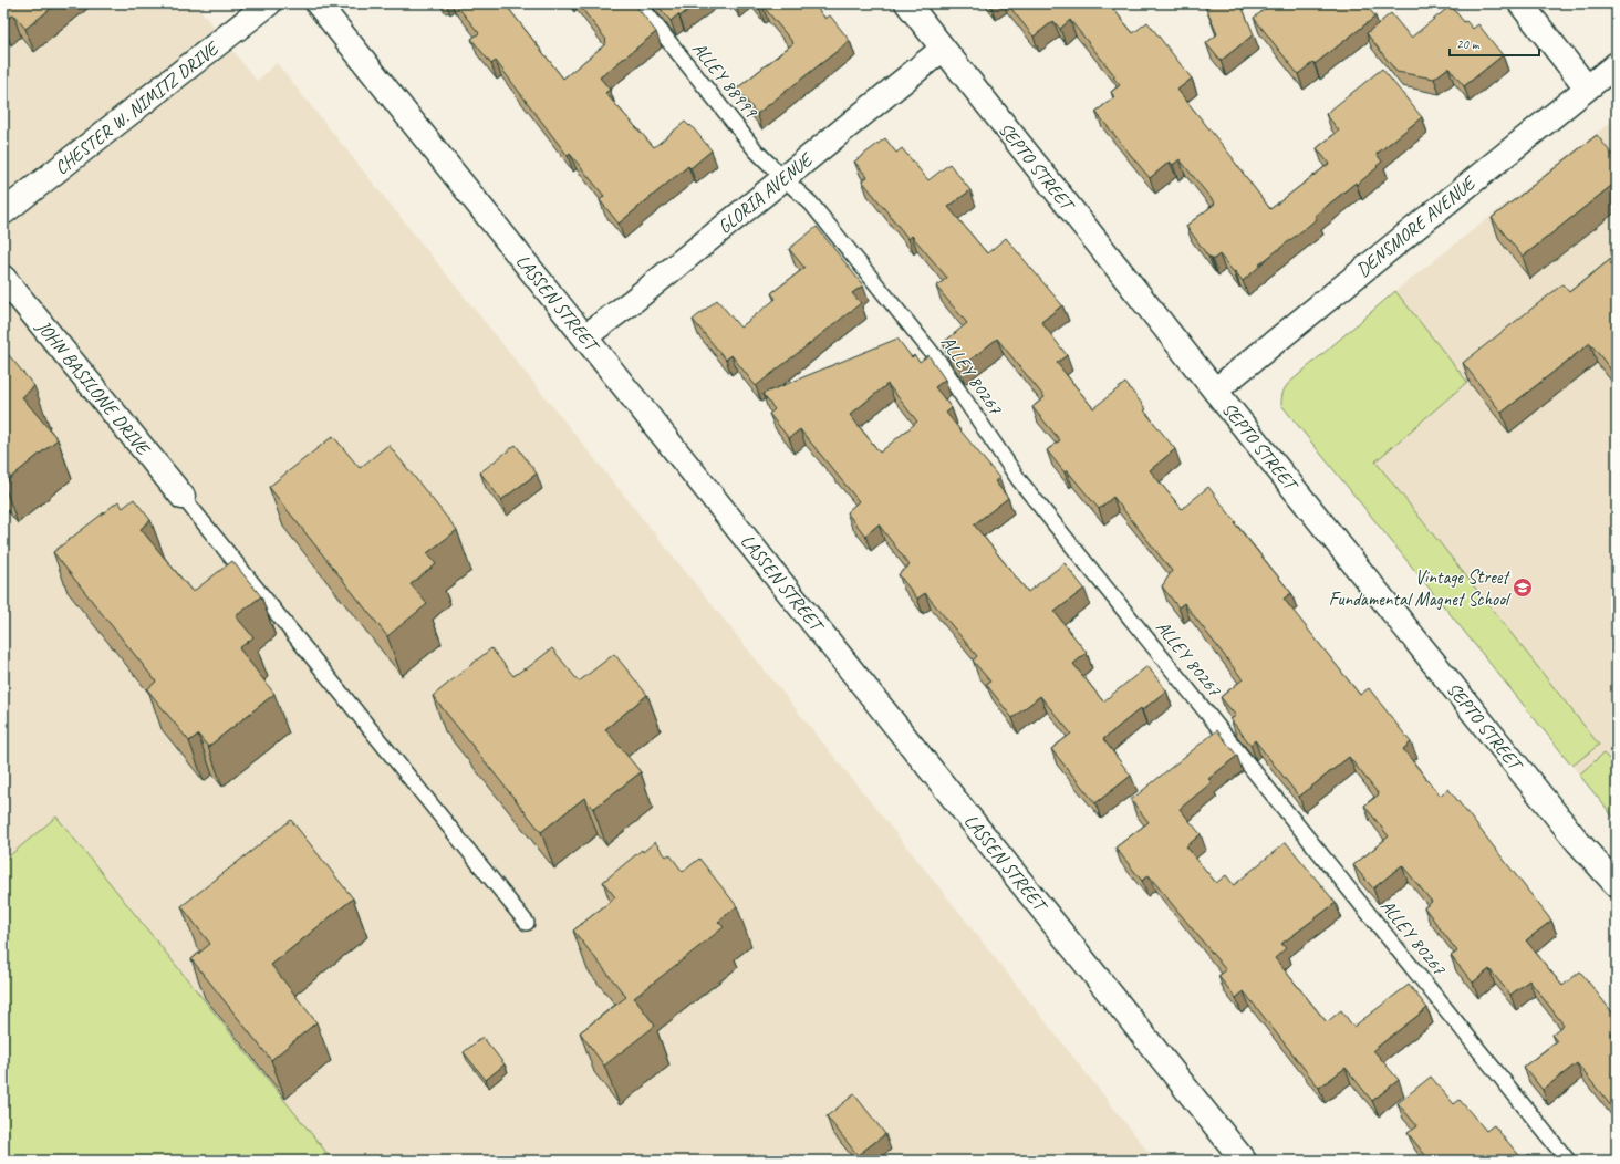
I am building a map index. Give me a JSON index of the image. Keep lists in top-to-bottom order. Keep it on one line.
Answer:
{"streets":{"street":["CHESTER W. NIMITZ DRIVE","SEPTO STREET","GLORIA AVENUE","DENSMORE AVENUE","LASSEN STREET","JOHN BASILONE DRIVE"],"lane":["ALLEY 88999","ALLEY 80267"]},"crossings":[["ALLEY 88999","GLORIA AVENUE"],["ALLEY 88999","ALLEY 80267"],["SEPTO STREET","GLORIA AVENUE"],["SEPTO STREET","DENSMORE AVENUE"],["GLORIA AVENUE","LASSEN STREET"],["GLORIA AVENUE","ALLEY 80267"]],"places":{"school or university":["Vintage Street Fundamental Magnet School"]},"scale_bar":"20 m"}
